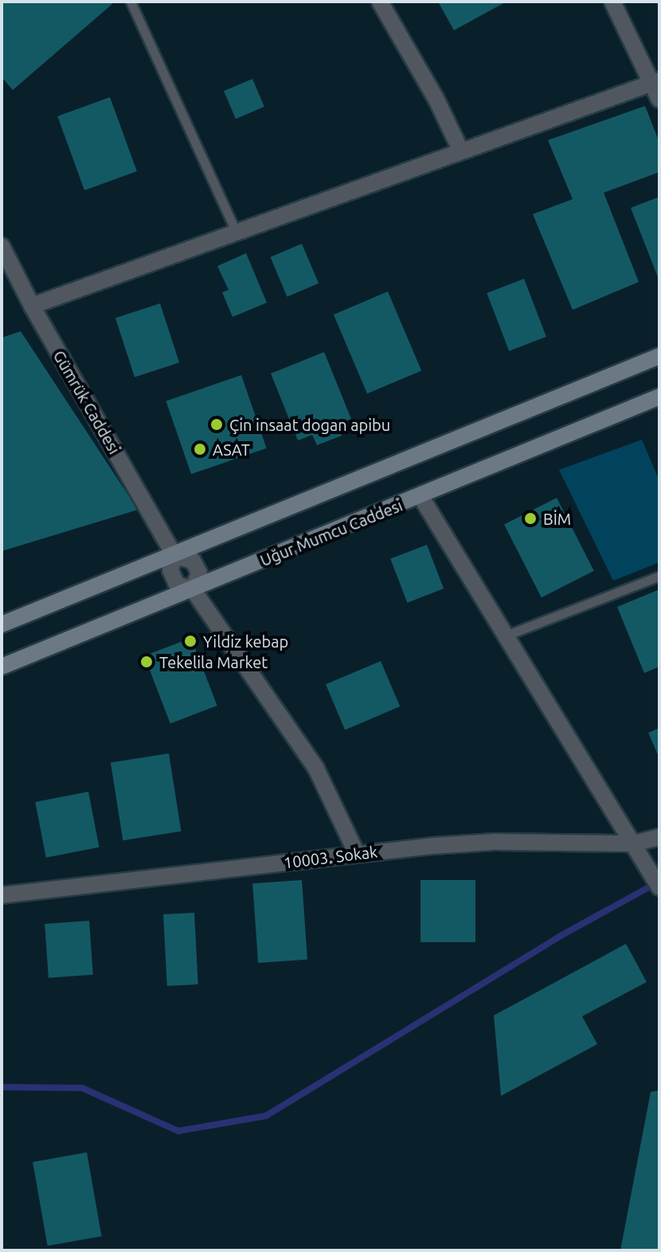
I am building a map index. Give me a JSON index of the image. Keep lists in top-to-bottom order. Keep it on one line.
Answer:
{"streets":{"main road":["Uğur Mumcu Caddesi"],"street":["Gümrük Caddesi","10003. Sokak"]},"crossings":[["Gümrük Caddesi","Uğur Mumcu Caddesi"],["Gümrük Caddesi","10003. Sokak"]],"places":["Çin insaat dogan apibu","ASAT","BİM","Yildiz kebap","Tekelila Market"]}
